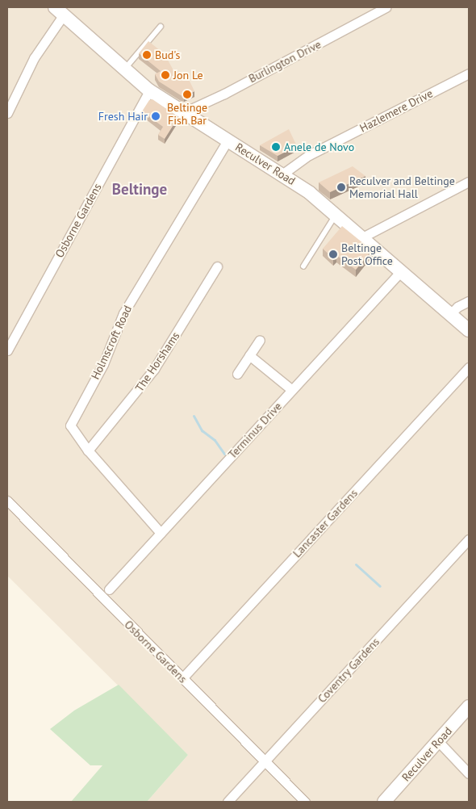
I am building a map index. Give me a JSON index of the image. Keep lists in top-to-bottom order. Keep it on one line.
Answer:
{"streets":{"street":["Burlington Drive","Hazlemere Drive","Reculver Road","Osborne Gardens","Holmscroft Road","The Horshams","Terminus Drive","Lancaster Gardens","Coventry Gardens"]},"crossings":[["Burlington Drive","Reculver Road"],["Hazlemere Drive","Reculver Road"],["Reculver Road","Osborne Gardens"],["Reculver Road","Holmscroft Road"],["Reculver Road","Terminus Drive"],["Osborne Gardens","Lancaster Gardens"],["Osborne Gardens","Coventry Gardens"],["Holmscroft Road","The Horshams"],["Holmscroft Road","Terminus Drive"]],"districts":["Beltinge"],"places":["Bud's","Jon Le","Beltinge Fish Bar","Fresh Hair","Anele de Novo","Reculver and Beltinge Memorial Hall","Beltinge Post Office"]}
